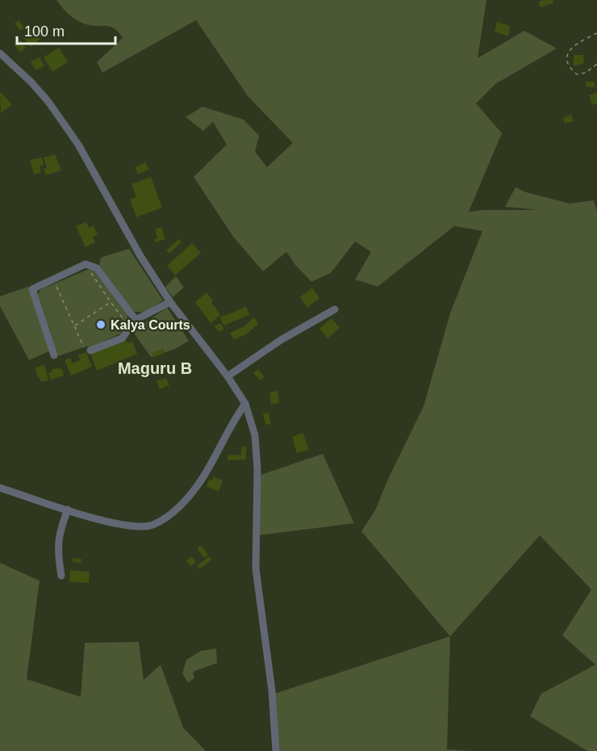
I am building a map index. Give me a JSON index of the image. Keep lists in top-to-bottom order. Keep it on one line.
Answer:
{"districts":["Maguru B"],"places":["Kalya Courts"],"scale_bar":"100 m"}
